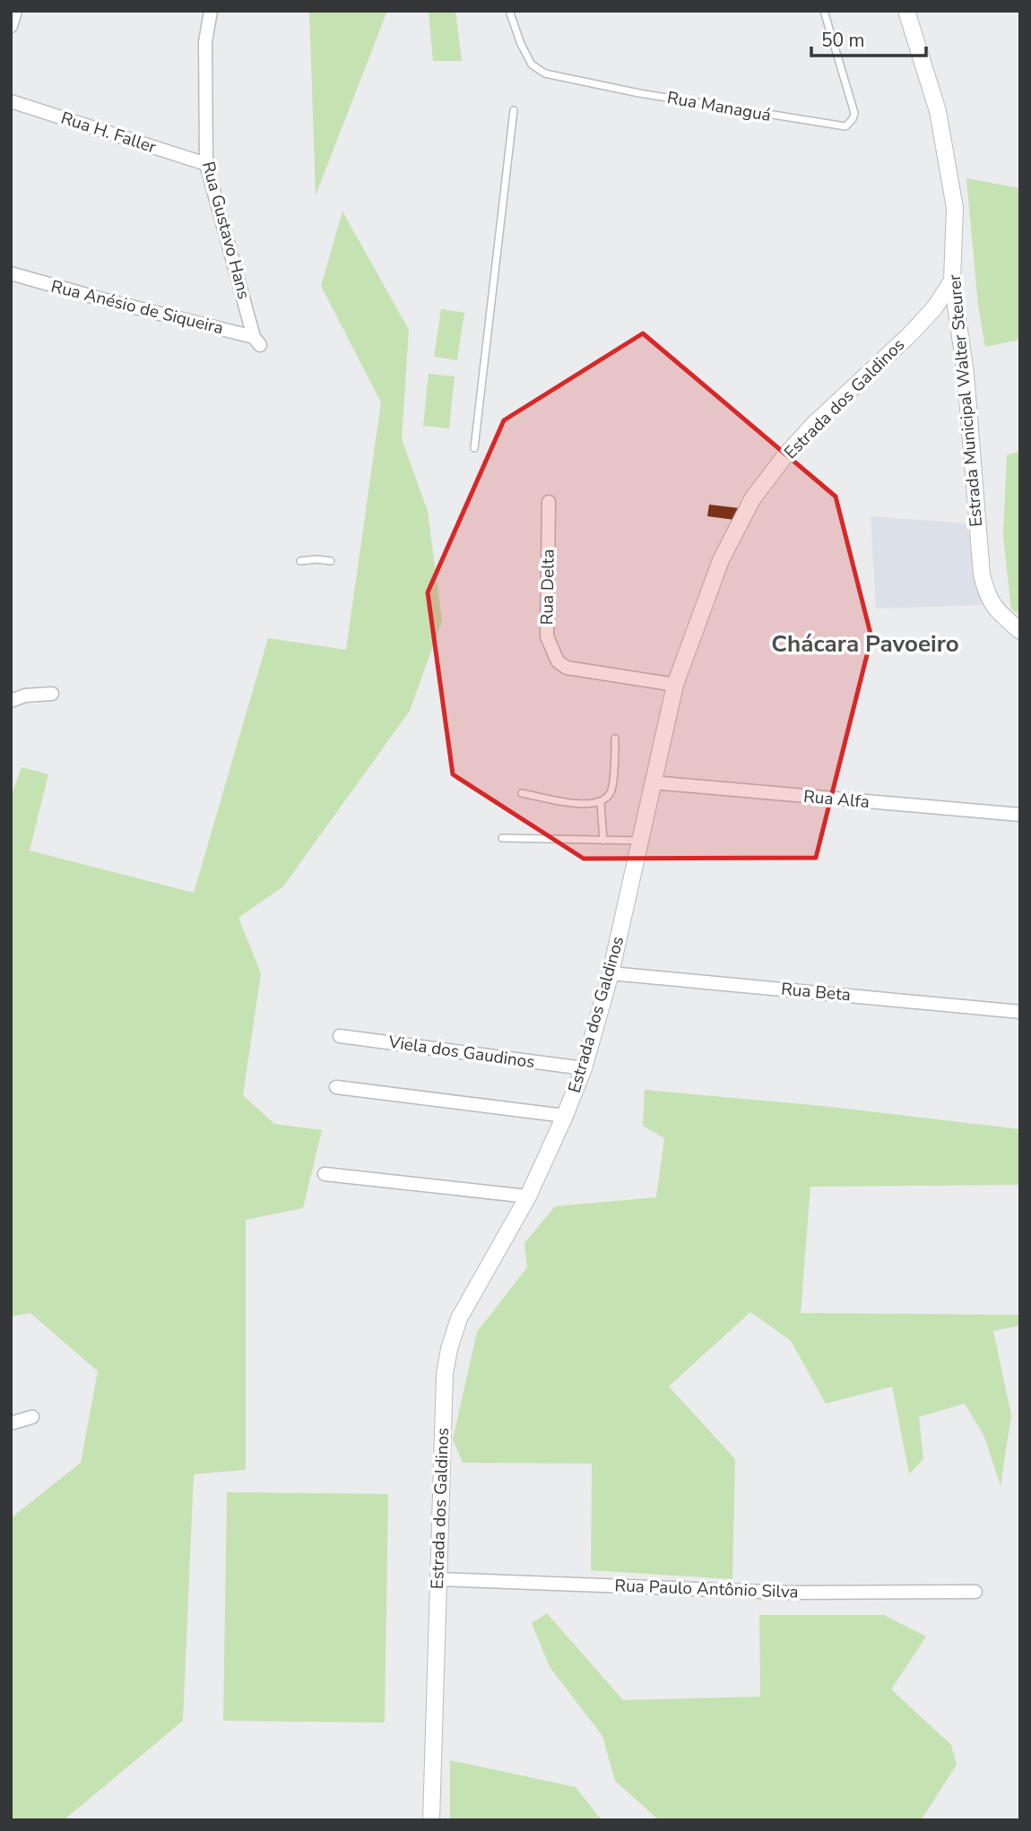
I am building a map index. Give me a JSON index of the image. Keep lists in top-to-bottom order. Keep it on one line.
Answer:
{"streets":{"street":["Rua H. Faller","Rua Gustavo Hans","Rua Anésio de Siqueira","Estrada dos Galdinos","Estrada Municipal Walter Steurer","Rua Delta","Rua Alfa","Rua Beta","Viela dos Gaudinos","Rua Paulo Antônio Silva"],"lane":["Rua Managuá"]},"crossings":[["Rua H. Faller","Rua Gustavo Hans"],["Rua Gustavo Hans","Rua Anésio de Siqueira"],["Estrada dos Galdinos","Estrada Municipal Walter Steurer"],["Estrada dos Galdinos","Rua Delta"],["Estrada dos Galdinos","Rua Alfa"],["Estrada dos Galdinos","Rua Beta"],["Estrada dos Galdinos","Viela dos Gaudinos"],["Estrada dos Galdinos","Rua Paulo Antônio Silva"]],"districts":["Chácara Pavoeiro"],"scale_bar":"50 m"}
